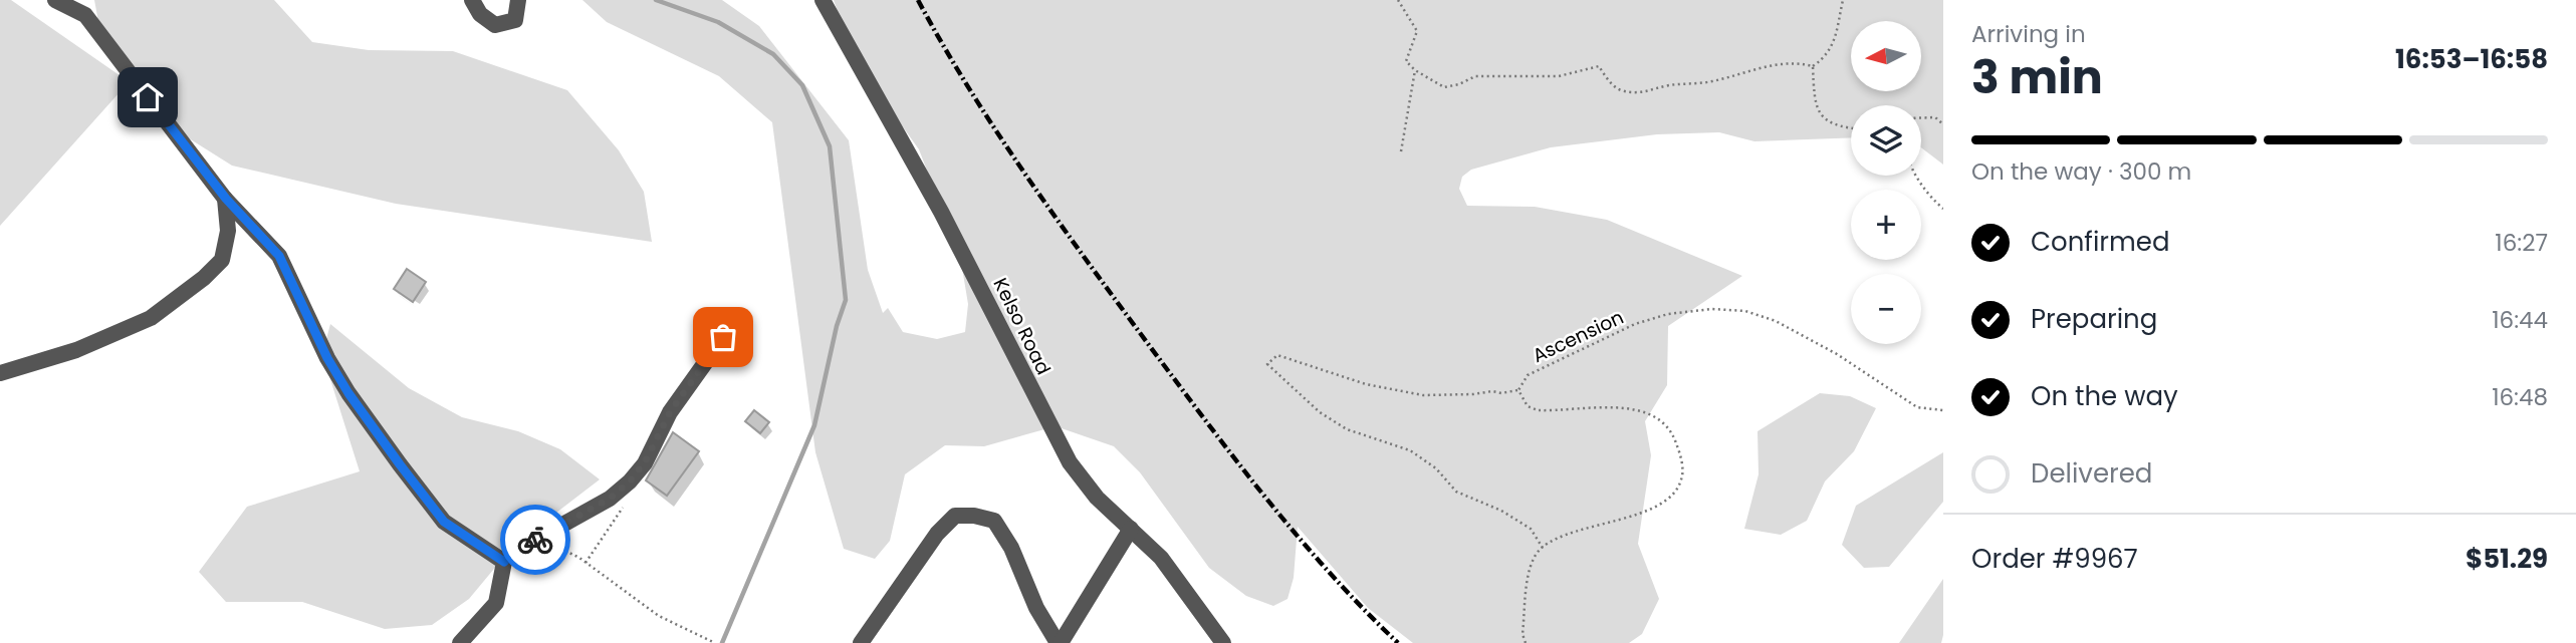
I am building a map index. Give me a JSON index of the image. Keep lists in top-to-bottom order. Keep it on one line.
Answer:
{"streets":{"street":["Kelso Road"],"path":["Ascension"]},"north":"left","page":{"heading":["3 min","Arriving in","16:53–16:58"],"panel":["Order #9967","$51.29"],"map_buttons":["+","−"],"bar":"On the way · 300 m","list":[["Confirmed","16:27"],["Preparing","16:44"],["On the way","16:48"],"Delivered"]}}
